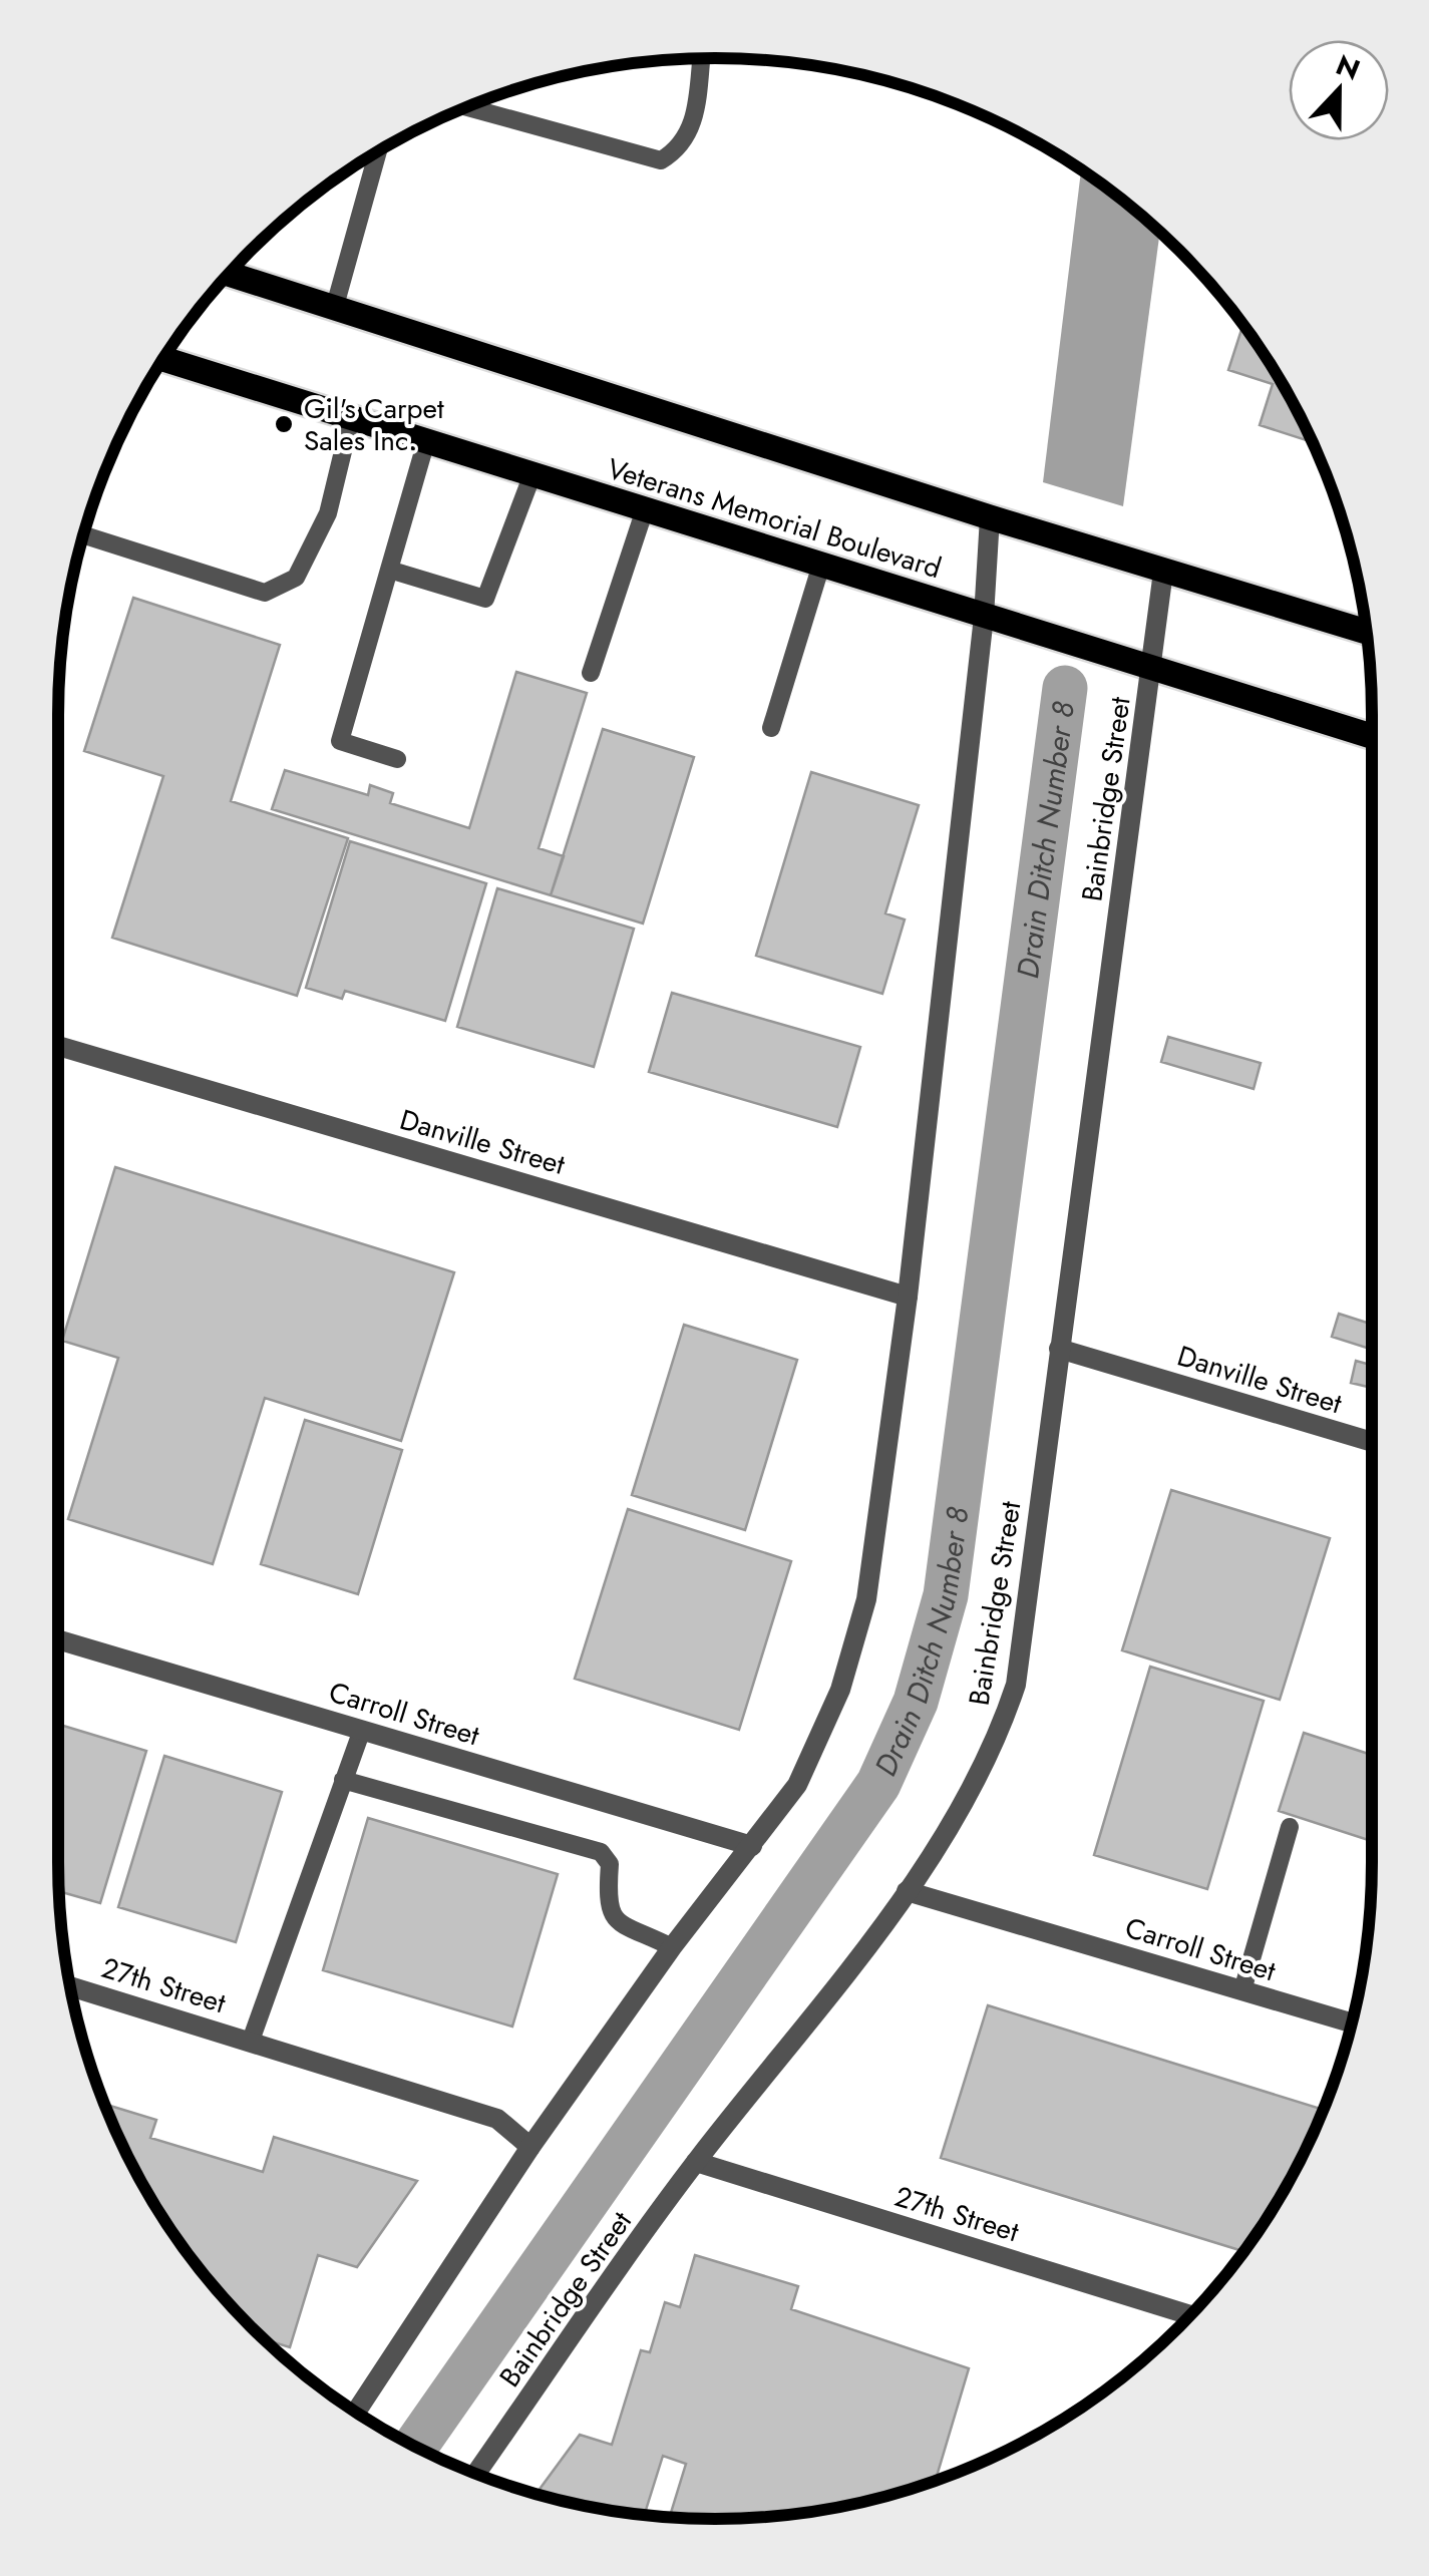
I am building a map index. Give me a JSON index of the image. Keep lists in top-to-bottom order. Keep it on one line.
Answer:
{"streets":{"main road":["Veterans Memorial Boulevard"],"street":["Bainbridge Street","Danville Street","Carroll Street","27th Street"]},"crossings":[["Veterans Memorial Boulevard","Bainbridge Street"],["Bainbridge Street","Danville Street"],["Bainbridge Street","Carroll Street"],["Bainbridge Street","27th Street"]],"water":["Drain Ditch Number 8"],"places":["Gil's Carpet Sales Inc."],"north":"top"}
